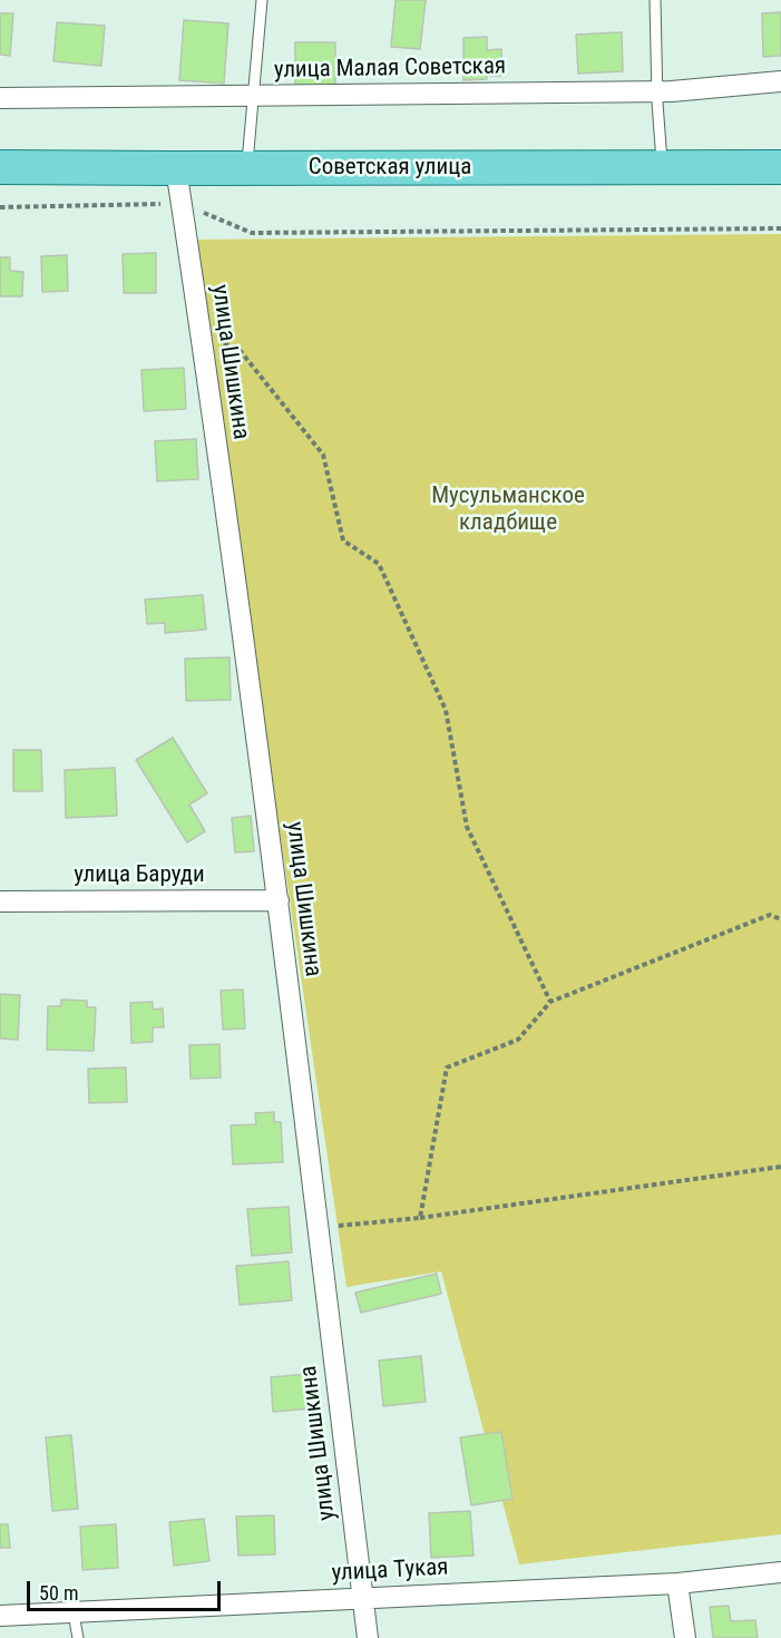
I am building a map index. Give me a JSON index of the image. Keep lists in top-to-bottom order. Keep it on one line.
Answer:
{"streets":{"main road":["Советская улица"],"street":["улица Малая Советская","улица Шишкина","улица Баруди","улица Тукая"]},"crossings":[["Советская улица","улица Шишкина"],["улица Шишкина","улица Баруди"],["улица Шишкина","улица Тукая"]],"parks":["Мусульманское кладбище"],"scale_bar":"50 m"}
